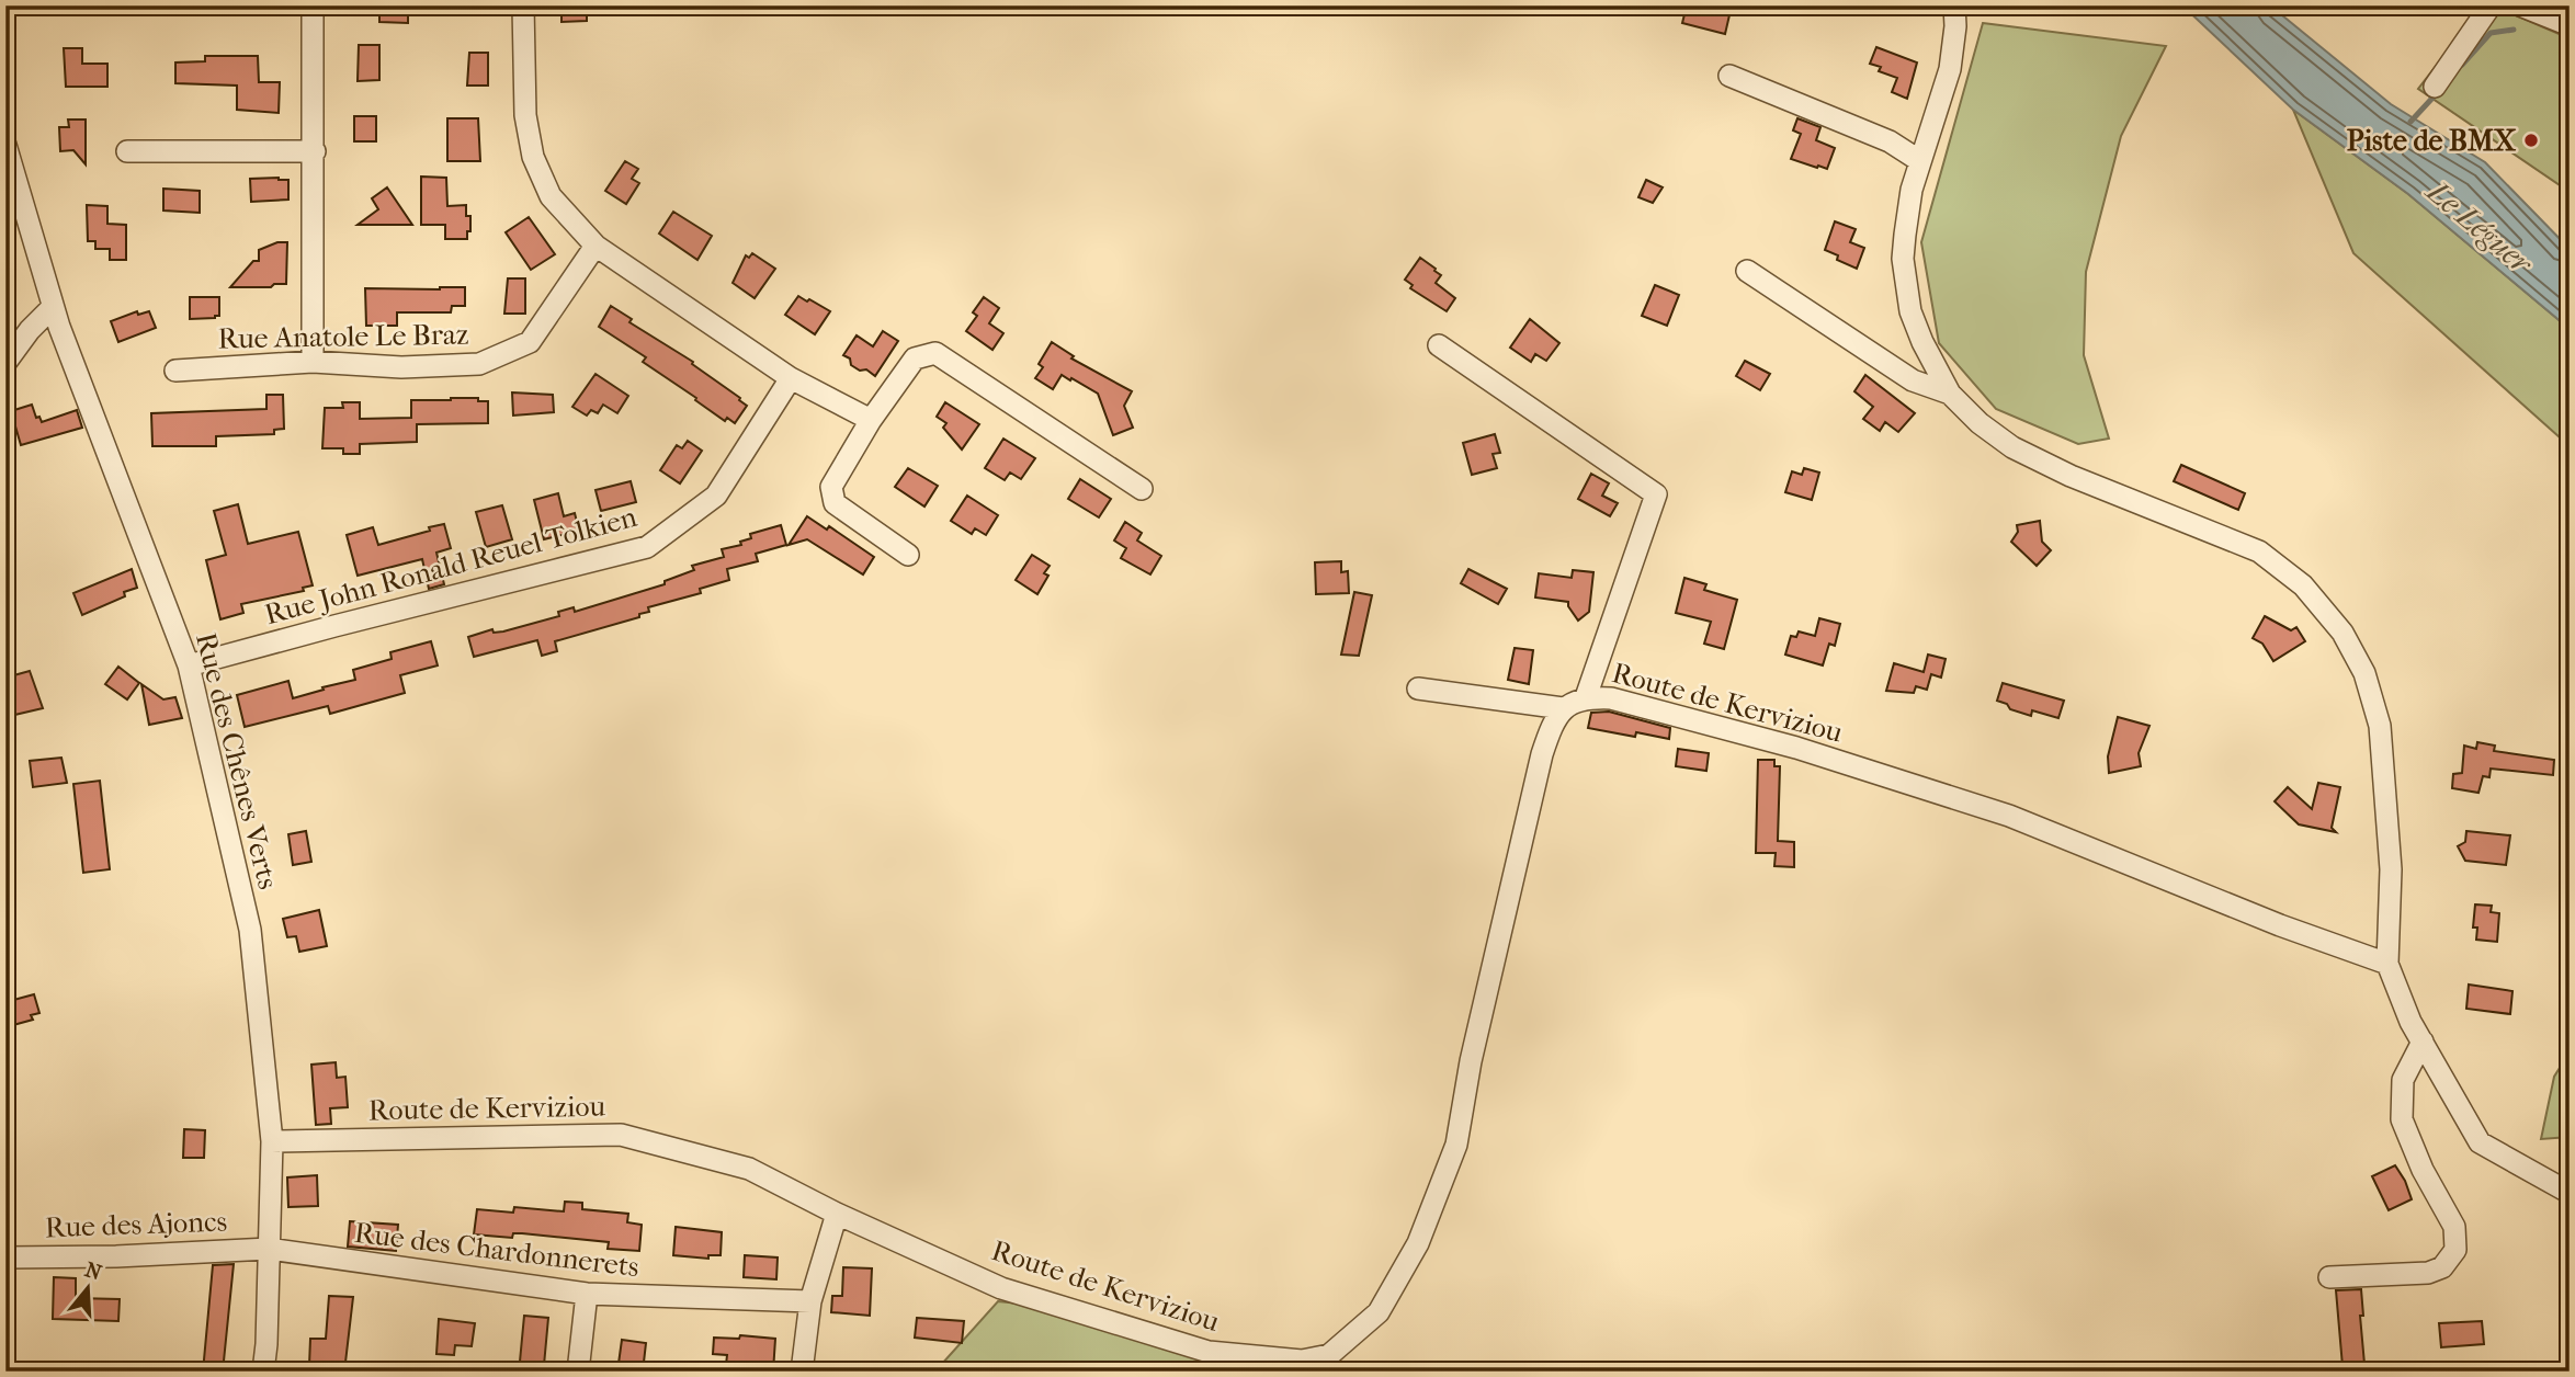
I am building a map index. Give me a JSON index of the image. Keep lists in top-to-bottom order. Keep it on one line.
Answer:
{"streets":{"street":["Rue Anatole Le Braz","Rue John Ronald Reuel Tolkien","Route de Kerviziou","Rue des Chênes Verts","Rue des Ajoncs","Rue des Chardonnerets"]},"crossings":[["Rue John Ronald Reuel Tolkien","Rue des Chênes Verts"],["Route de Kerviziou","Rue des Chênes Verts"],["Rue des Chênes Verts","Rue des Ajoncs"],["Rue des Chênes Verts","Rue des Chardonnerets"],["Rue des Ajoncs","Rue des Chardonnerets"]],"water":["Le Léguer"],"places":["Piste de BMX"],"north":"top"}
